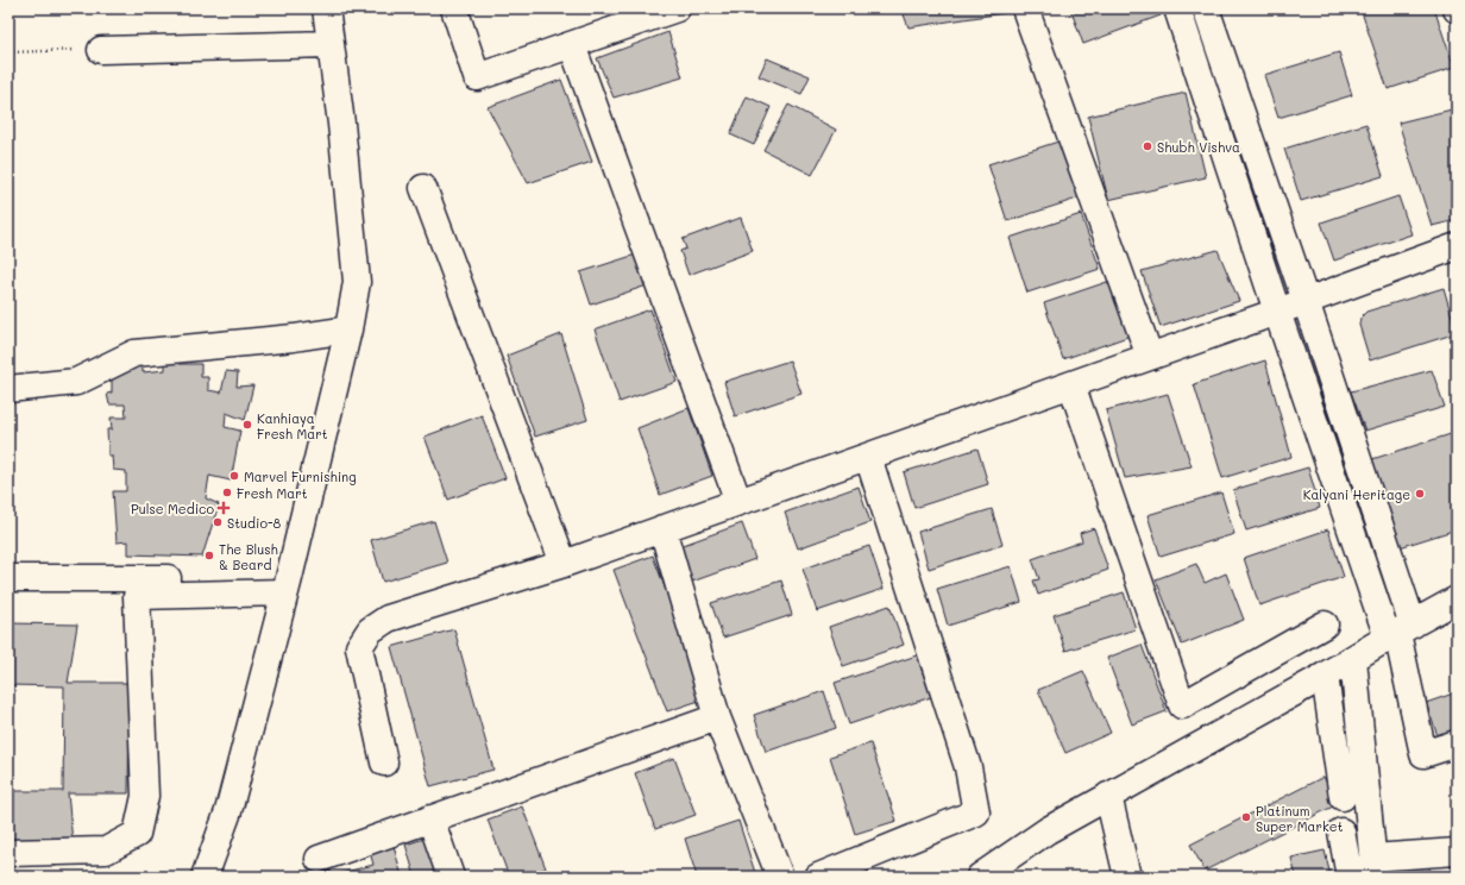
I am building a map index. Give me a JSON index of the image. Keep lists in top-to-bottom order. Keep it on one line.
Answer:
{"places":{"other":["Shubh Vishva","Kanhiaya Fresh Mart","Marvel Furnishing","Fresh Mart","Kalyani Heritage","Studio-8","The Blush & Beard","Platinum Super Market"],"health":["Pulse Medico"]}}
